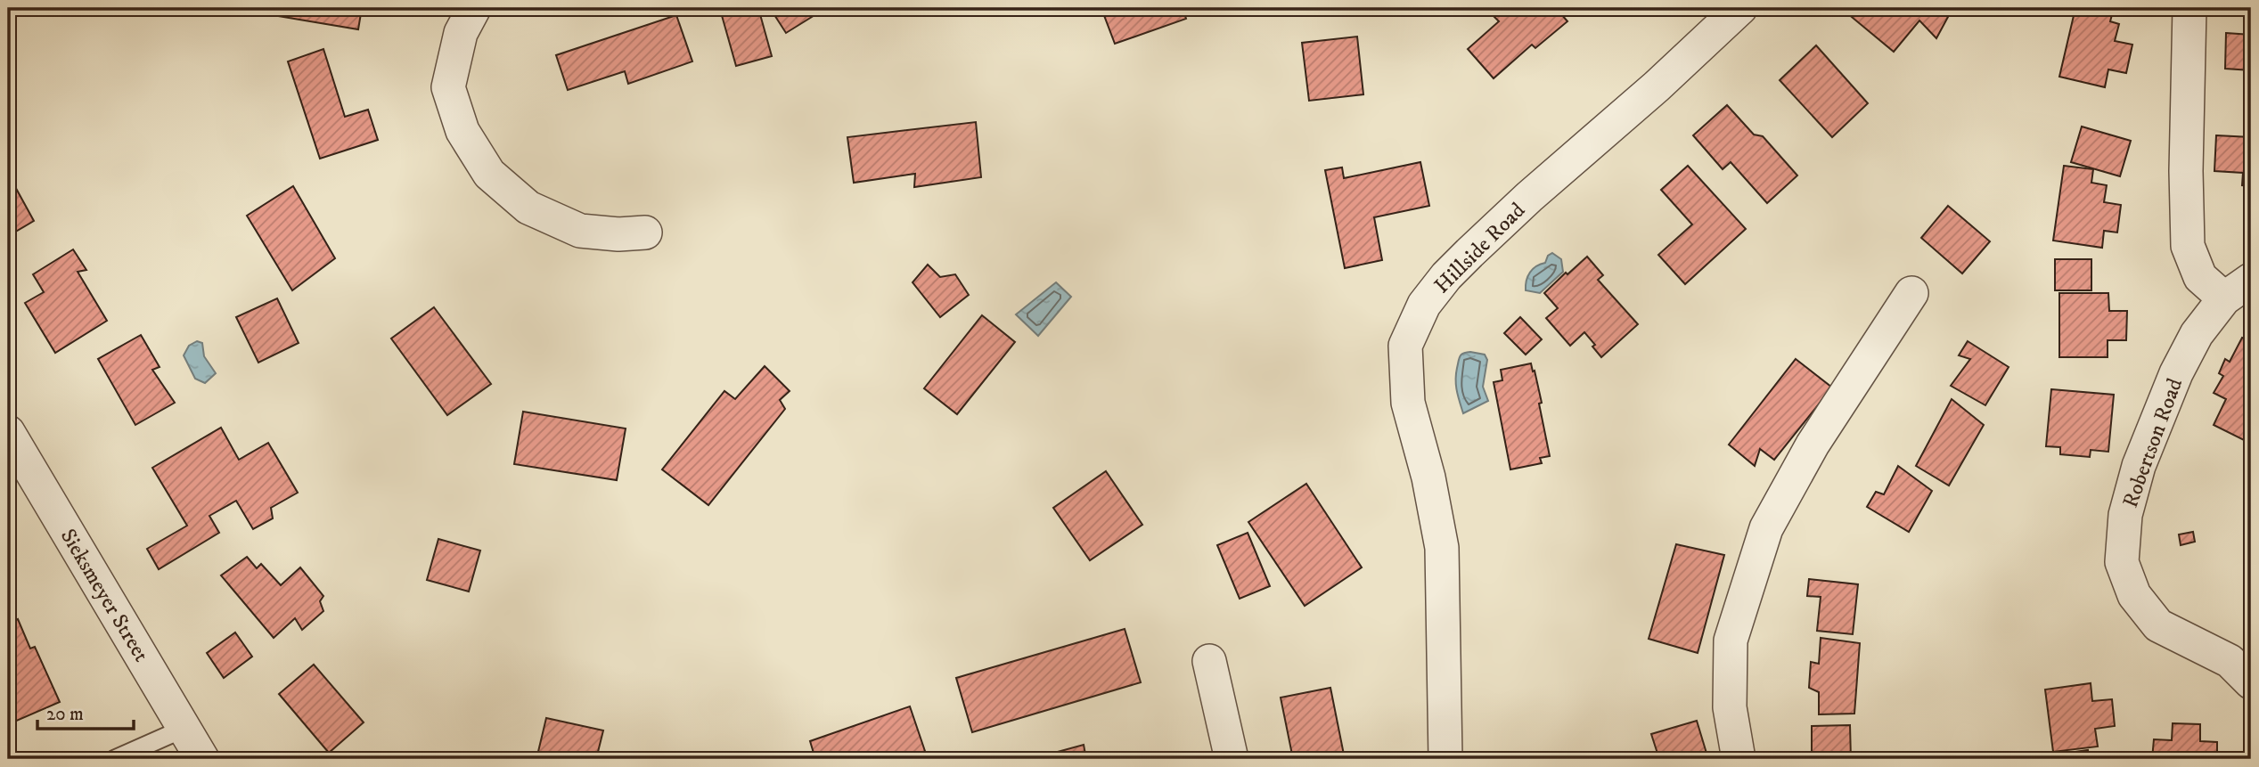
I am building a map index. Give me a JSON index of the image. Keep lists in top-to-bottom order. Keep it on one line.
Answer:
{"streets":{"street":["Hillside Road","Robertson Road","Sieksmeyer Street"]},"scale_bar":"20 m"}
